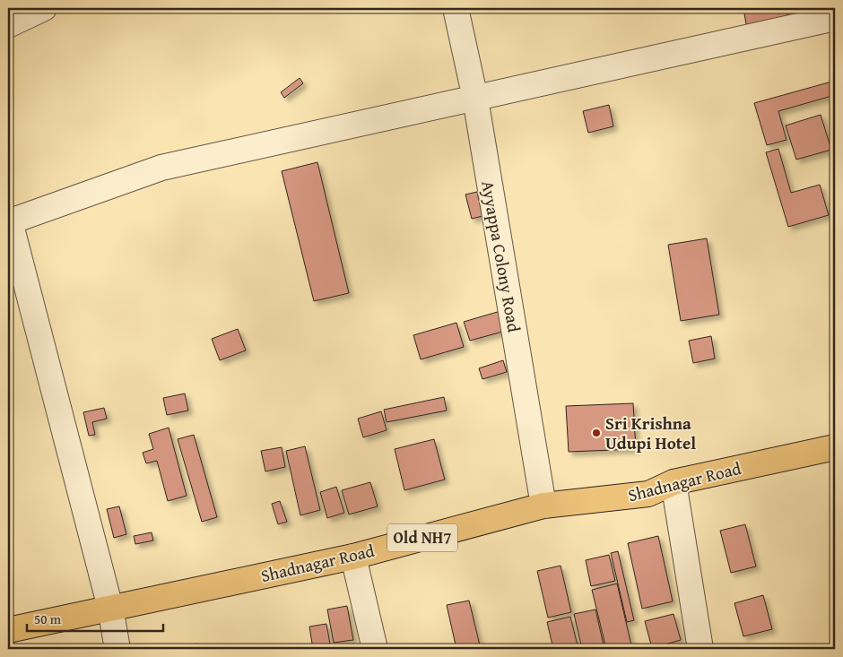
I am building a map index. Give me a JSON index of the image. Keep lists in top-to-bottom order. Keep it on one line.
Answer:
{"streets":{"main road":["Shadnagar Road","Old NH7"],"street":["Ayyappa Colony Road"]},"crossings":[["Ayyappa Colony Road","Shadnagar Road"]],"places":["Sri Krishna Udupi Hotel"],"scale_bar":"50 m"}
